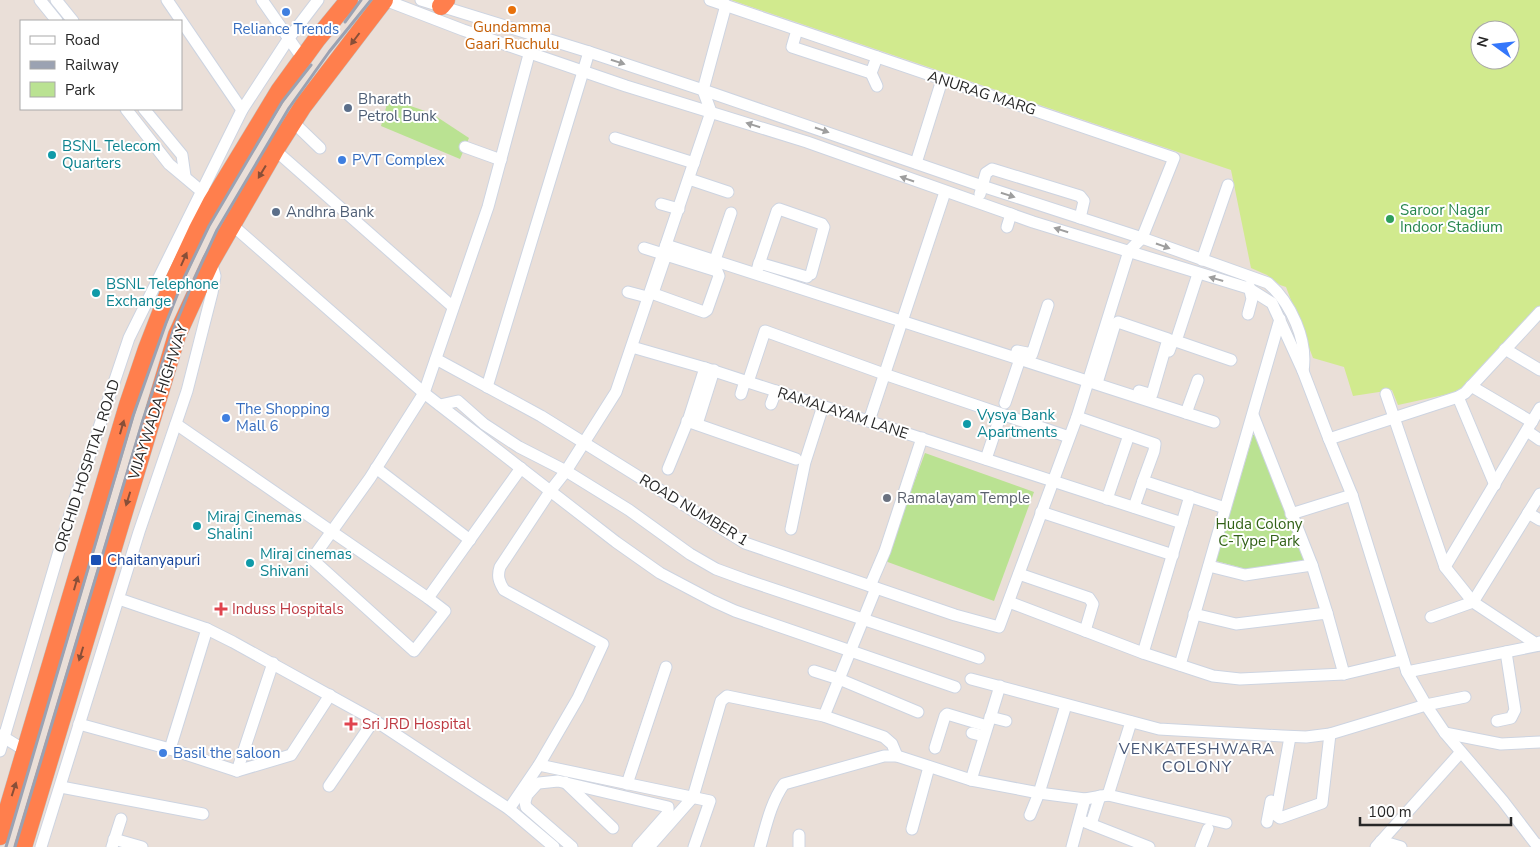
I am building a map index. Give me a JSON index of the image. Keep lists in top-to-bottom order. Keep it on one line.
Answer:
{"streets":{"highway":["VIJAYWADA HIGHWAY"],"street":["ANURAG MARG","RAMALAYAM LANE","ORCHID HOSPITAL ROAD","ROAD NUMBER 1"]},"crossings":[["VIJAYWADA HIGHWAY","ORCHID HOSPITAL ROAD"]],"districts":["VENKATESHWARA COLONY"],"parks":["Huda Colony C-Type Park"],"places":{"other":["Gundamma Gaari Ruchulu","Reliance Trends","Bharath Petrol Bunk","BSNL Telecom Quarters","PVT Complex","Andhra Bank","Saroor Nagar Indoor Stadium","BSNL Telephone Exchange","The Shopping Mall 6","Vysya Bank Apartments","Ramalayam Temple","Miraj Cinemas Shalini","Miraj cinemas Shivani","Basil the saloon"],"transit":["Chaitanyapuri"],"health":["Induss Hospitals","Sri JRD Hospital"]},"legend":["Road","Railway","Park"],"scale_bar":"100 m","north":"left"}
